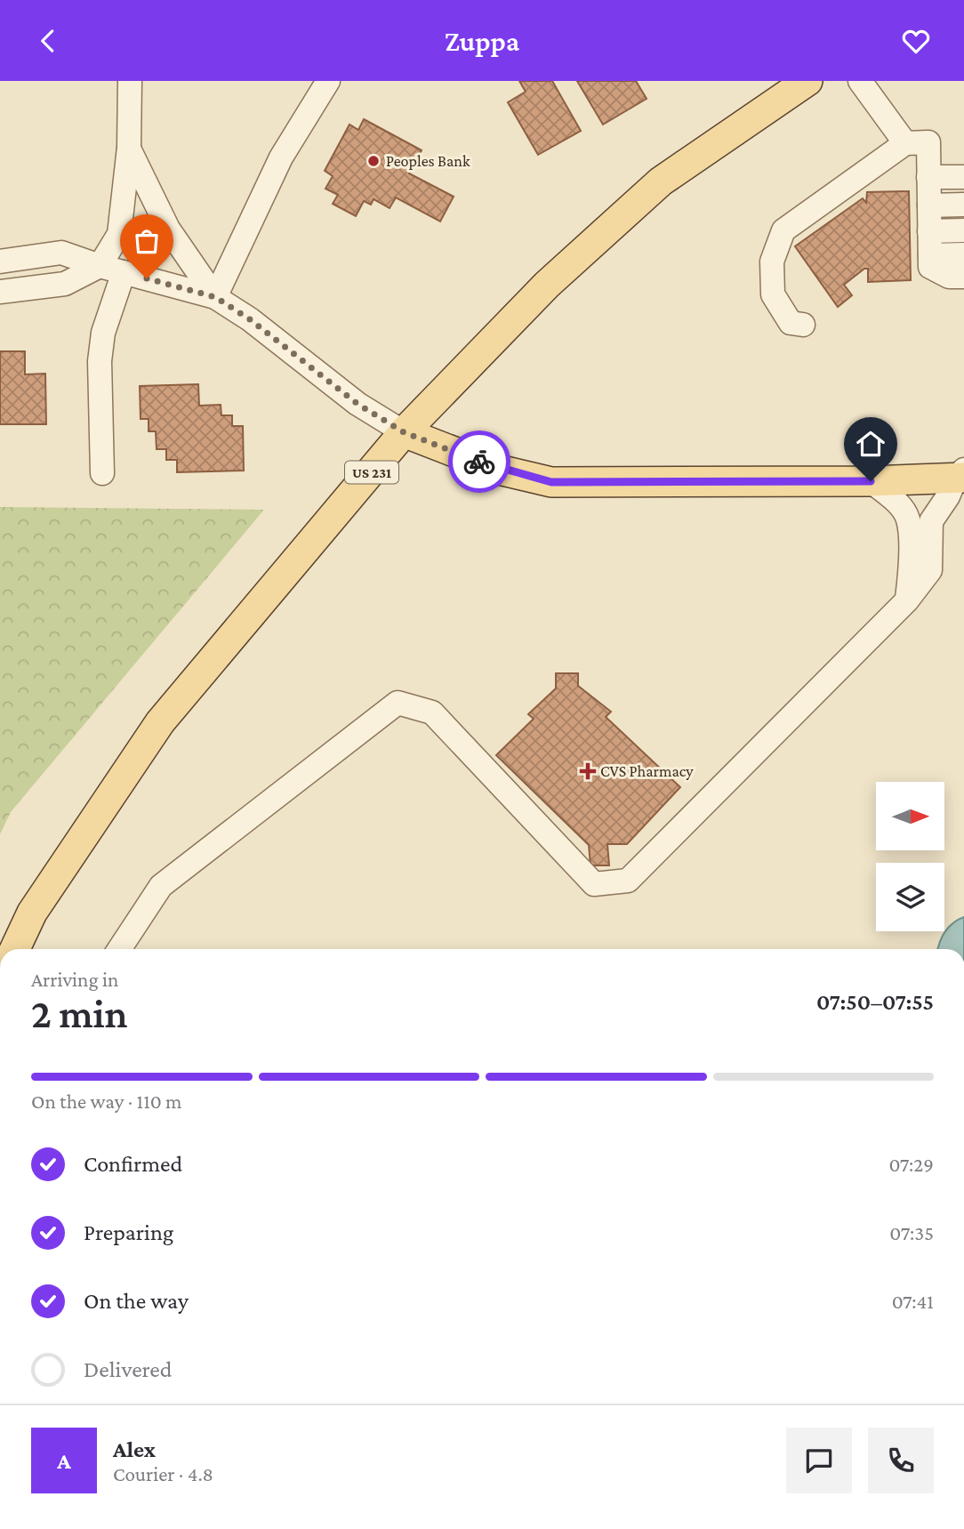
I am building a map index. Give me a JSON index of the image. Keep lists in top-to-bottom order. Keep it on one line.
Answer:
{"streets":{"main road":["US 231"]},"places":{"other":["Peoples Bank"],"health":["CVS Pharmacy"]},"north":"right","page":{"header":"Zuppa","heading":["2 min","Arriving in","07:50–07:55"],"panel":["Alex","Courier · 4.8"],"bar":"On the way · 110 m","list":[["Confirmed","07:29"],["Preparing","07:35"],["On the way","07:41"],"Delivered"],"round":"A"}}
